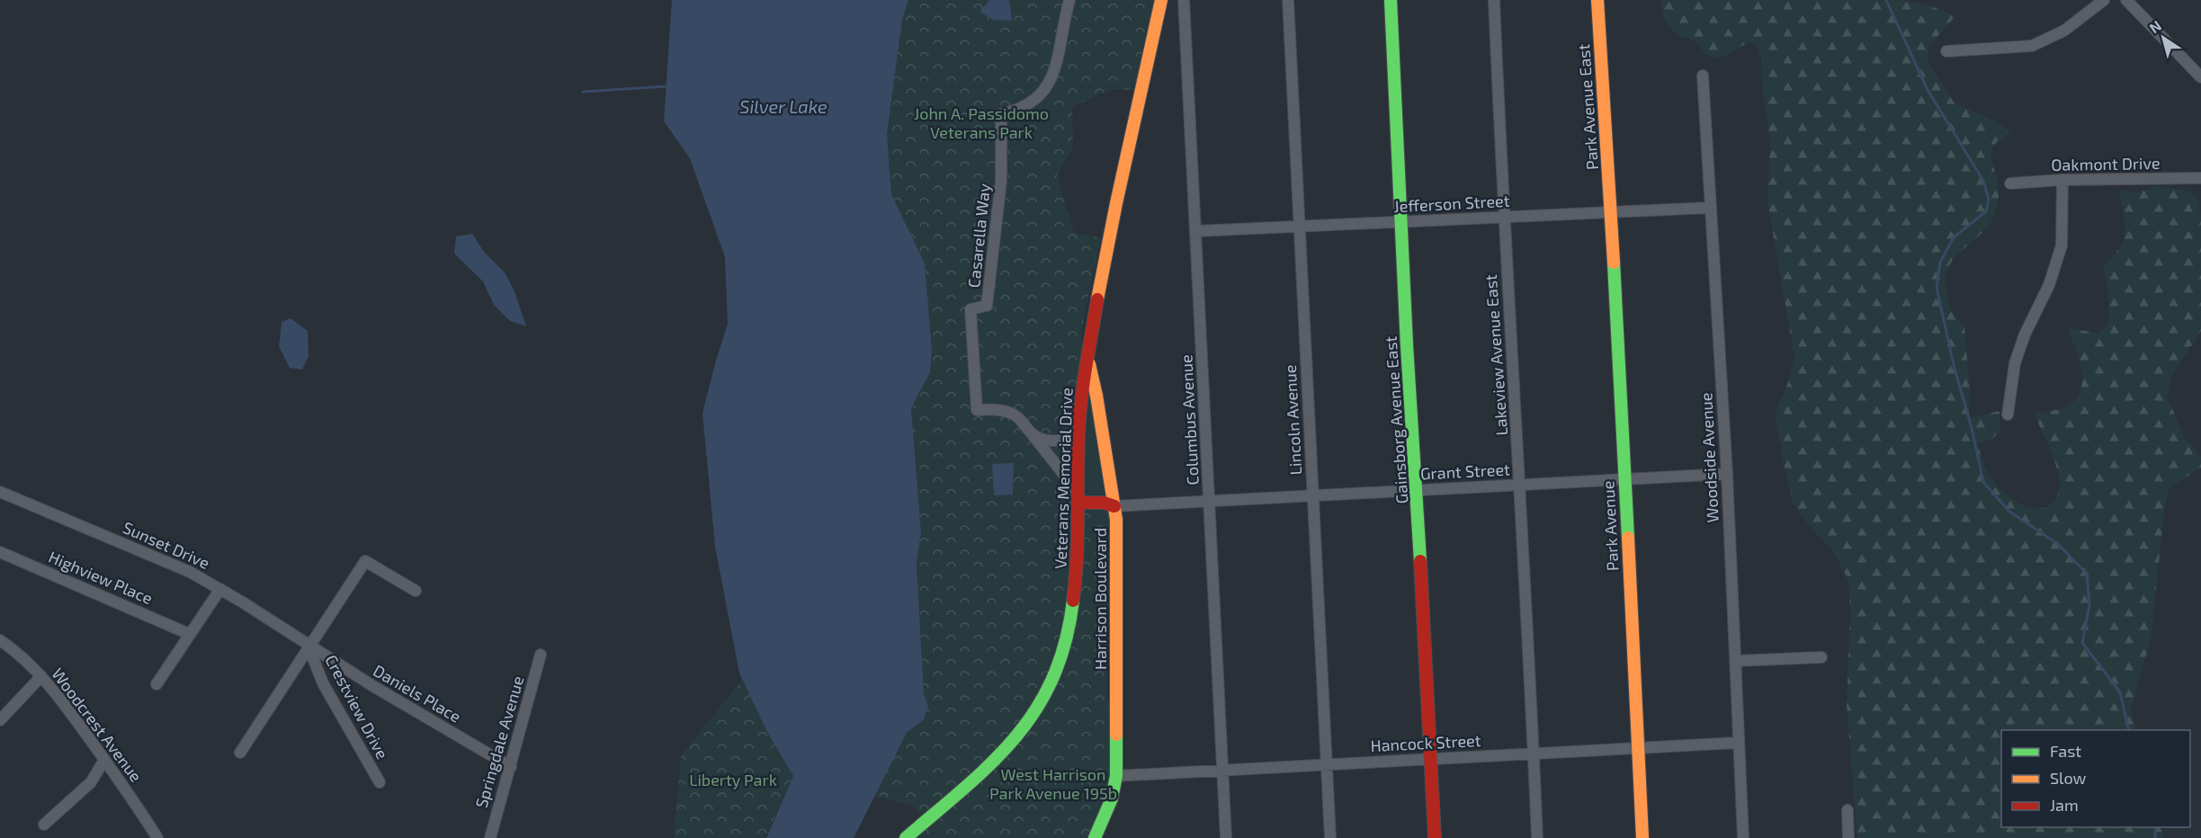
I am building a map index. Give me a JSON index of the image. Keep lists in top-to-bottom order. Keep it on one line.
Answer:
{"streets":{"street":["Park Avenue East","Oakmont Drive","Jefferson Street","Casarella Way","Lakeview Avenue East","Columbus Avenue","Lincoln Avenue","Gainsborg Avenue East","Woodside Avenue","Grant Street","Veterans Memorial Drive","Park Avenue","Sunset Drive","Highview Place","Harrison Boulevard","Daniels Place","Crestview Drive","Woodcrest Avenue","Springdale Avenue","Hancock Street"]},"crossings":[["Park Avenue East","Jefferson Street"],["Park Avenue East","Park Avenue"],["Jefferson Street","Lakeview Avenue East"],["Jefferson Street","Columbus Avenue"],["Jefferson Street","Lincoln Avenue"],["Jefferson Street","Gainsborg Avenue East"],["Jefferson Street","Woodside Avenue"],["Jefferson Street","Park Avenue"],["Lakeview Avenue East","Grant Street"],["Lakeview Avenue East","Hancock Street"],["Columbus Avenue","Grant Street"],["Columbus Avenue","Hancock Street"],["Lincoln Avenue","Grant Street"],["Lincoln Avenue","Hancock Street"],["Gainsborg Avenue East","Grant Street"],["Gainsborg Avenue East","Hancock Street"],["Woodside Avenue","Grant Street"],["Woodside Avenue","Hancock Street"],["Grant Street","Veterans Memorial Drive"],["Grant Street","Park Avenue"],["Grant Street","Harrison Boulevard"],["Veterans Memorial Drive","Harrison Boulevard"],["Park Avenue","Hancock Street"],["Sunset Drive","Daniels Place"],["Sunset Drive","Crestview Drive"],["Harrison Boulevard","Hancock Street"],["Daniels Place","Crestview Drive"],["Daniels Place","Springdale Avenue"]],"water":["Silver Lake"],"parks":["John A. Passidomo Veterans Park","West Harrison Park Avenue 195b","Liberty Park"],"legend":["Fast","Slow","Jam"],"north":"top left"}
